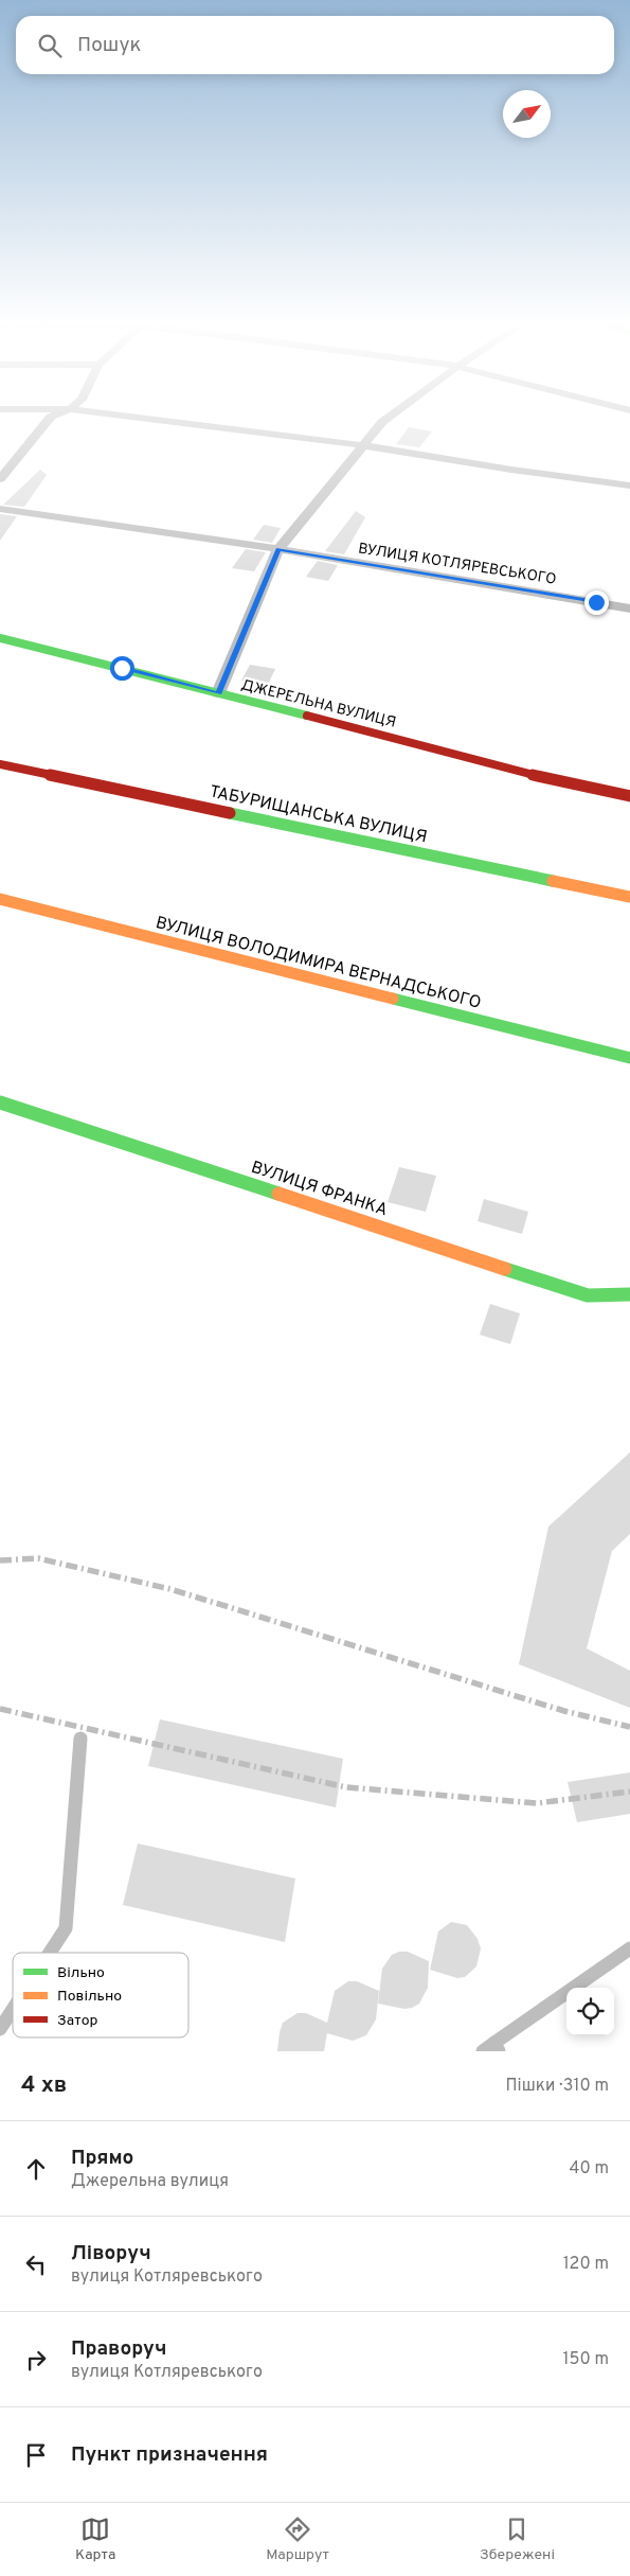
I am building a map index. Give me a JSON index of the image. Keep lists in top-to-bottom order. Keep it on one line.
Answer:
{"streets":{"street":["ВУЛИЦЯ КОТЛЯРЕВСЬКОГО","ДЖЕРЕЛЬНА ВУЛИЦЯ","ТАБУРИЩАНСЬКА ВУЛИЦЯ","ВУЛИЦЯ ВОЛОДИМИРА ВЕРНАДСЬКОГО","ВУЛИЦЯ ФРАНКА"]},"legend":["Вільно","Повільно","Затор"],"north":"top right","page":{"search":"Пошук","heading":["4 хв","Пішки · 310 m"],"list":[["Прямо","Джерельна вулиця","40 m"],["Ліворуч","вулиця Котляревського","120 m"],["Праворуч","вулиця Котляревського","150 m"],"Пункт призначення"],"nav":["Карта","Маршрут","Збережені"]}}
